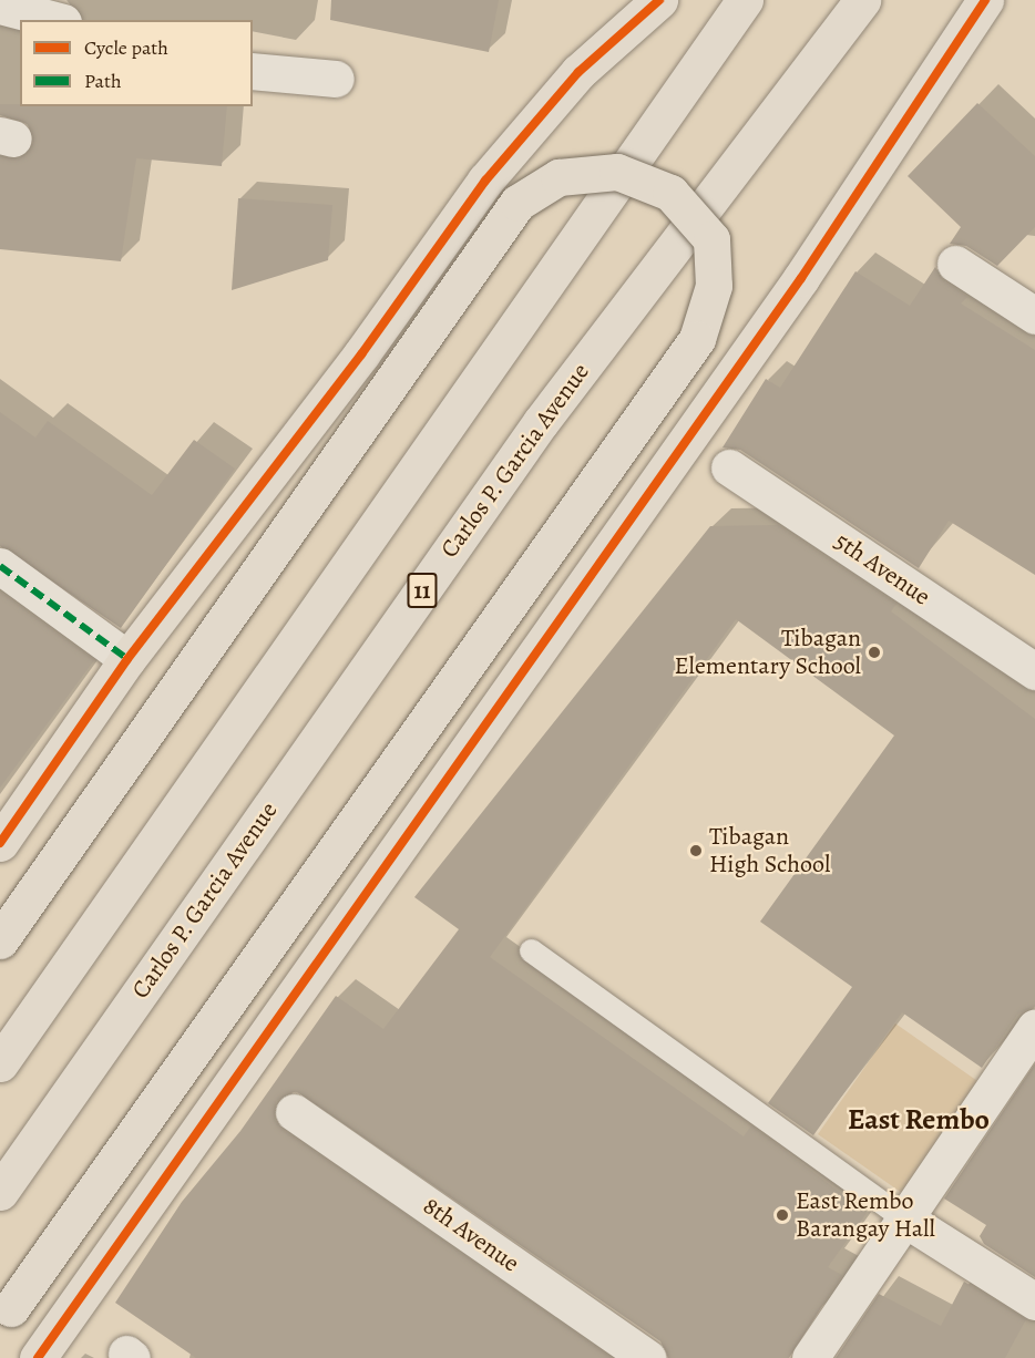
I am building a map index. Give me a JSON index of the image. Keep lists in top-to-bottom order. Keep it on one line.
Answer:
{"streets":{"main road":["Carlos P. Garcia Avenue","11"],"street":["5th Avenue","8th Avenue"]},"districts":["East Rembo"],"places":["Tibagan Elementary School","Tibagan High School","East Rembo Barangay Hall"],"legend":["Cycle path","Path"]}
